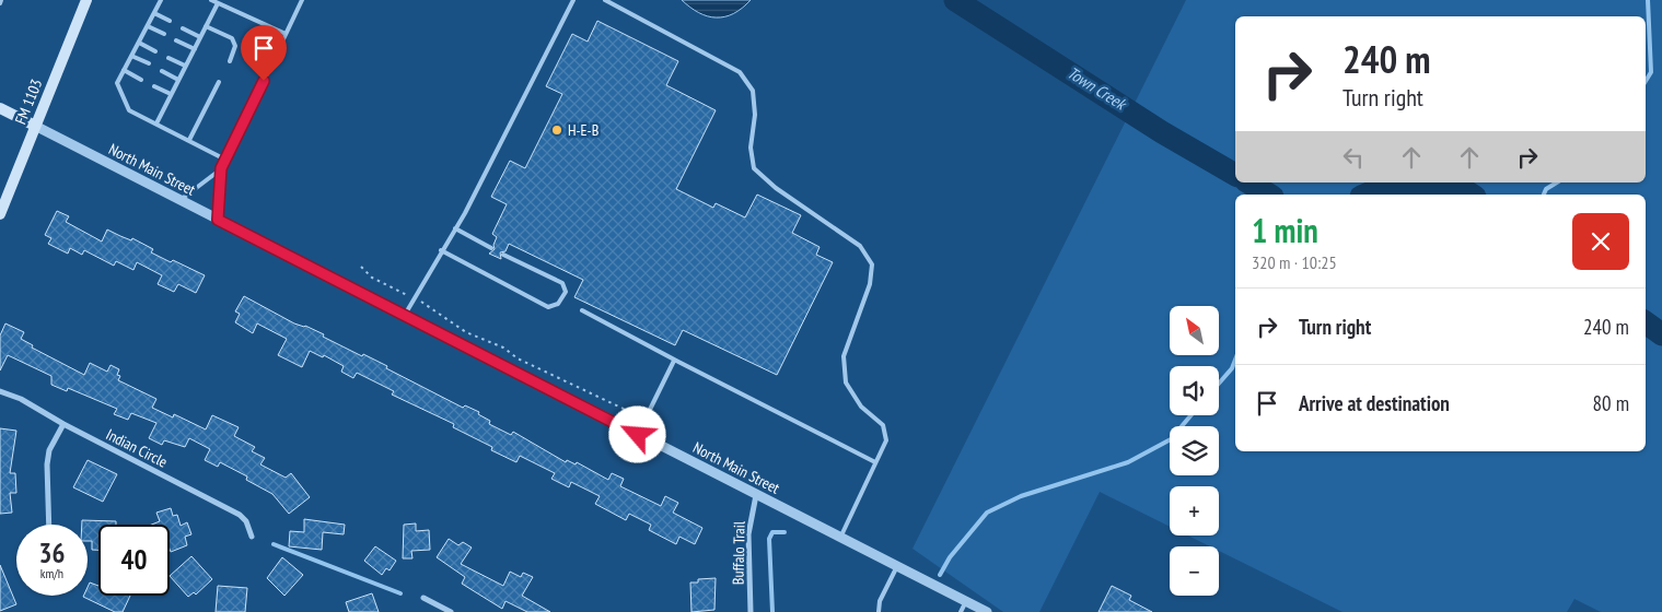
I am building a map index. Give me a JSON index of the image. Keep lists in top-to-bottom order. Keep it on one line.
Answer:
{"streets":{"main road":["FM 1103"],"street":["North Main Street","Indian Circle","Buffalo Trail"]},"crossings":[["FM 1103","North Main Street"],["North Main Street","Buffalo Trail"]],"water":["Town Creek"],"places":["H-E-B"],"north":"top left","page":{"turn":["240 m","Turn right"],"heading":["1 min","320 m · 10:25"],"list":[{"name":"Turn right","value":"240 m"},{"name":"Arrive at destination","value":"80 m"}],"map_buttons":["+","−"],"speed":"36 km/h","limit":"40"}}
